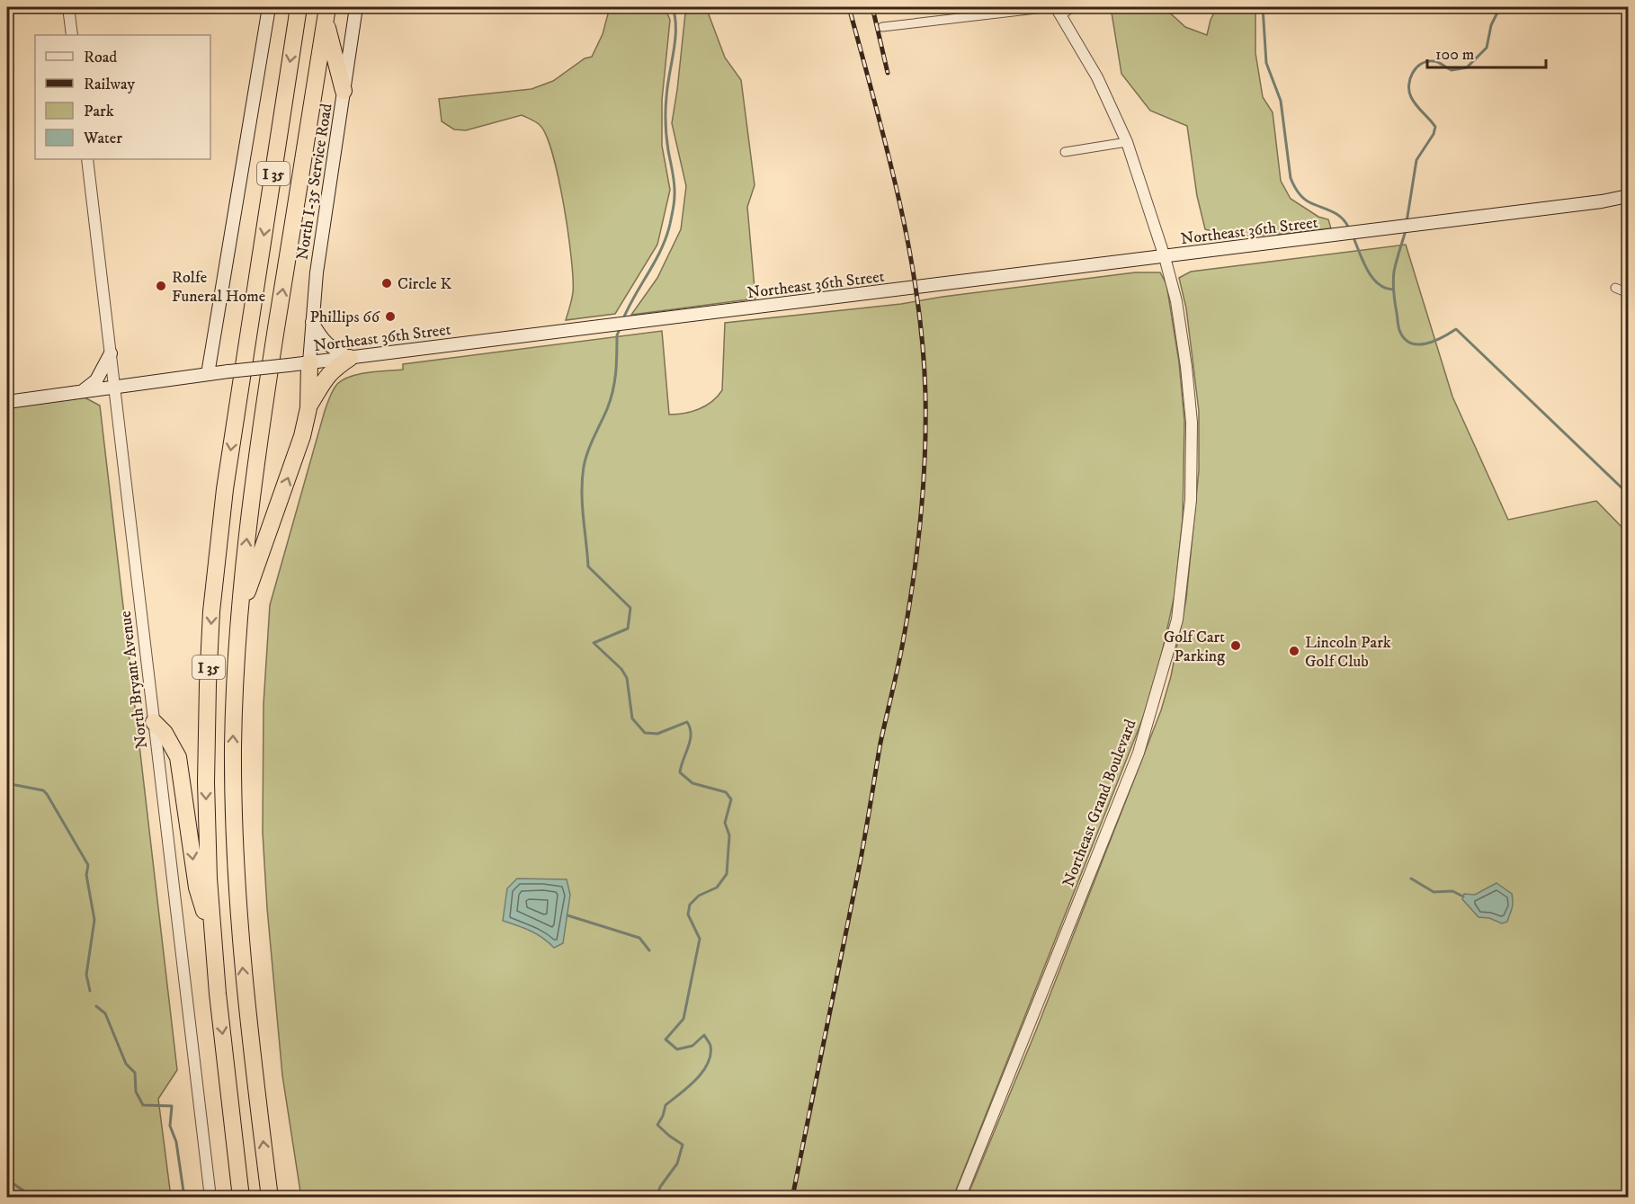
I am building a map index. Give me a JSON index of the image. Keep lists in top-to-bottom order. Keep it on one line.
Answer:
{"streets":{"highway":["I 35"],"main road":["North I-35 Service Road","Northeast 36th Street"],"street":["North Bryant Avenue","Northeast Grand Boulevard"]},"crossings":[["North I-35 Service Road","Northeast 36th Street"],["Northeast 36th Street","North Bryant Avenue"],["Northeast 36th Street","Northeast Grand Boulevard"]],"places":["Circle K","Rolfe Funeral Home","Phillips 66","Golf Cart Parking","Lincoln Park Golf Club"],"legend":["Road","Railway","Park","Water"],"scale_bar":"100 m"}
